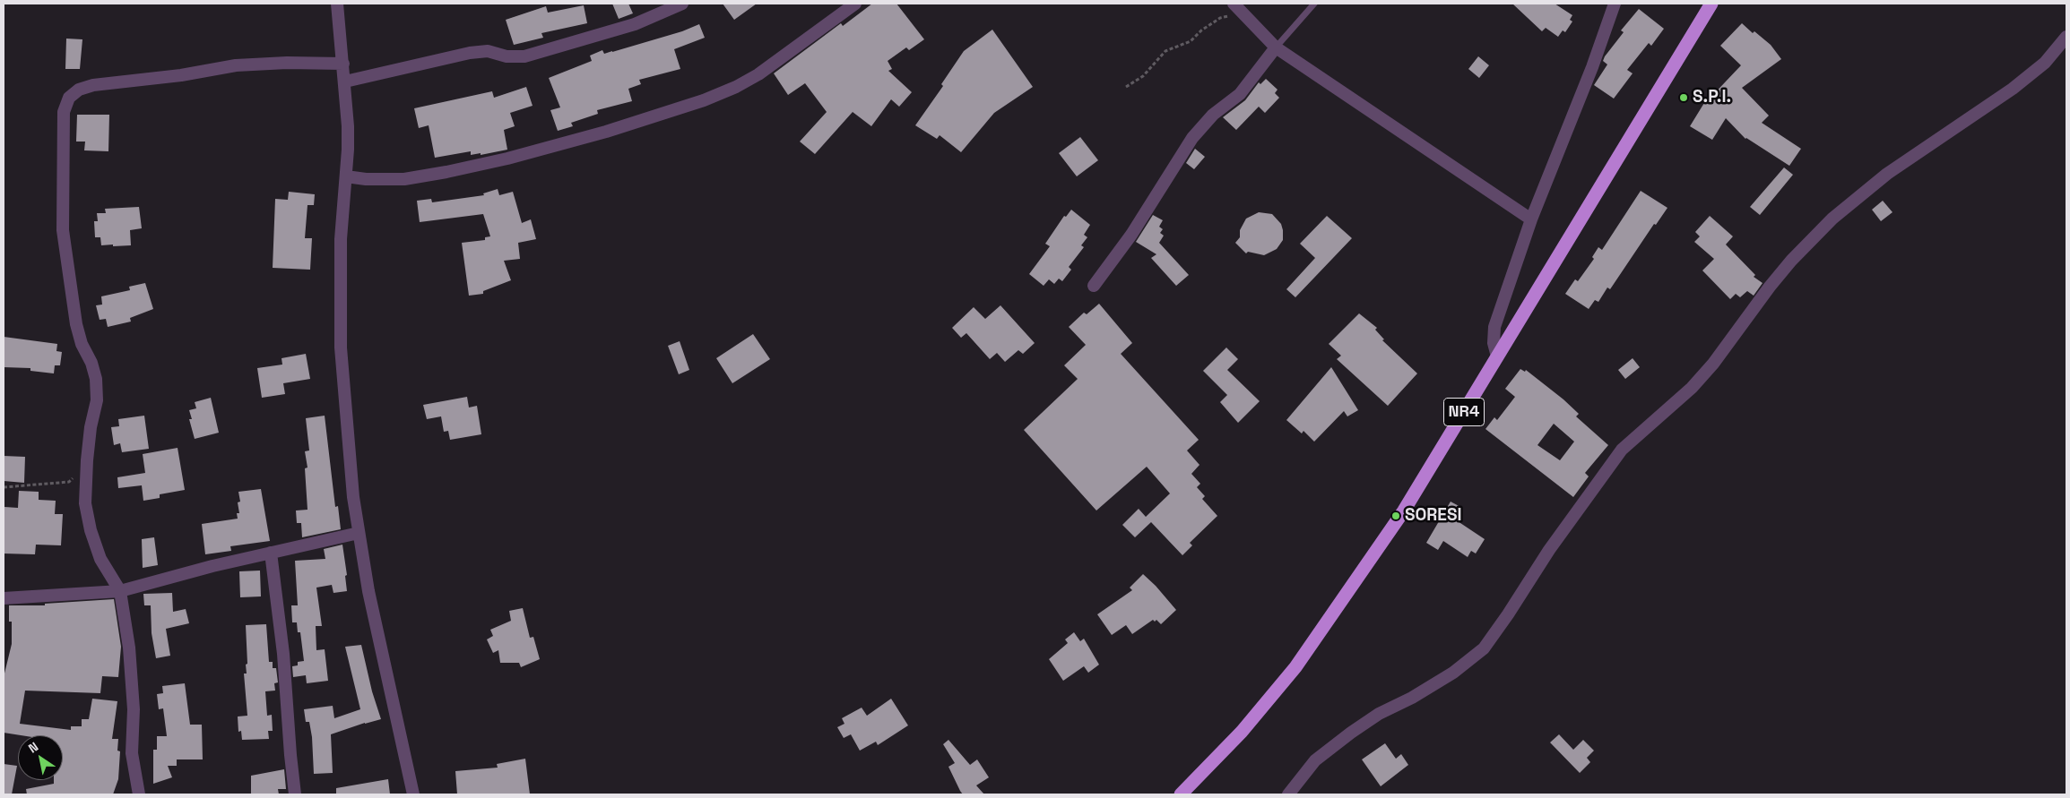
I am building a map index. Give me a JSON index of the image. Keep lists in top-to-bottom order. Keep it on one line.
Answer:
{"streets":{"highway":["NR4"]},"places":["S.P.I.","SORESI"],"north":"top left"}
